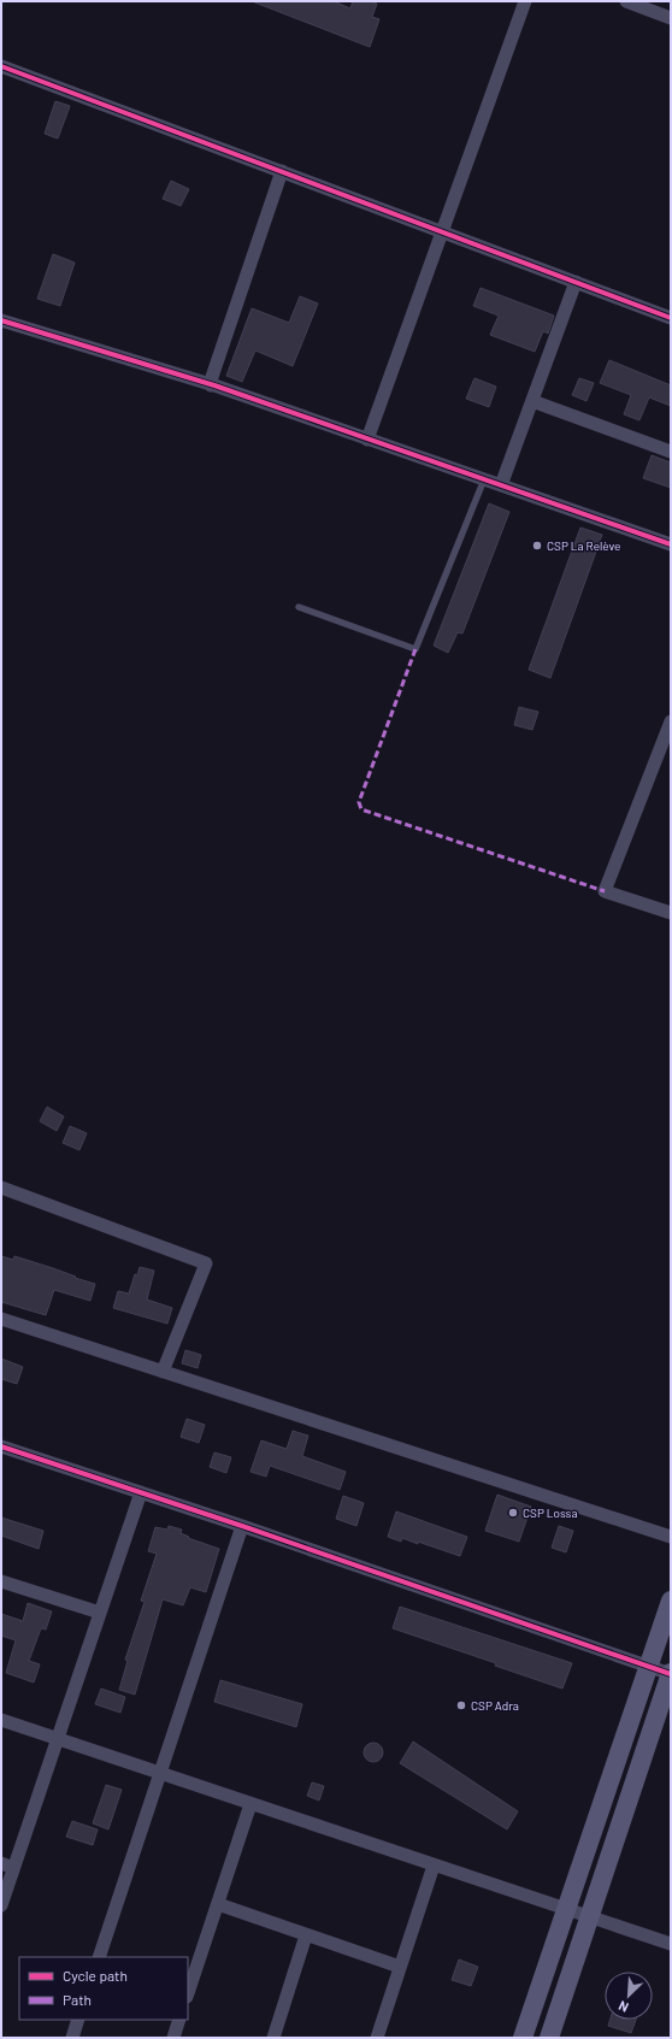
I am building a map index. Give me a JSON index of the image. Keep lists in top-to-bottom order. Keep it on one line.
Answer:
{"places":["CSP La Relève","CSP Lossa","CSP Adra"],"legend":["Cycle path","Path"],"north":"bottom left"}
